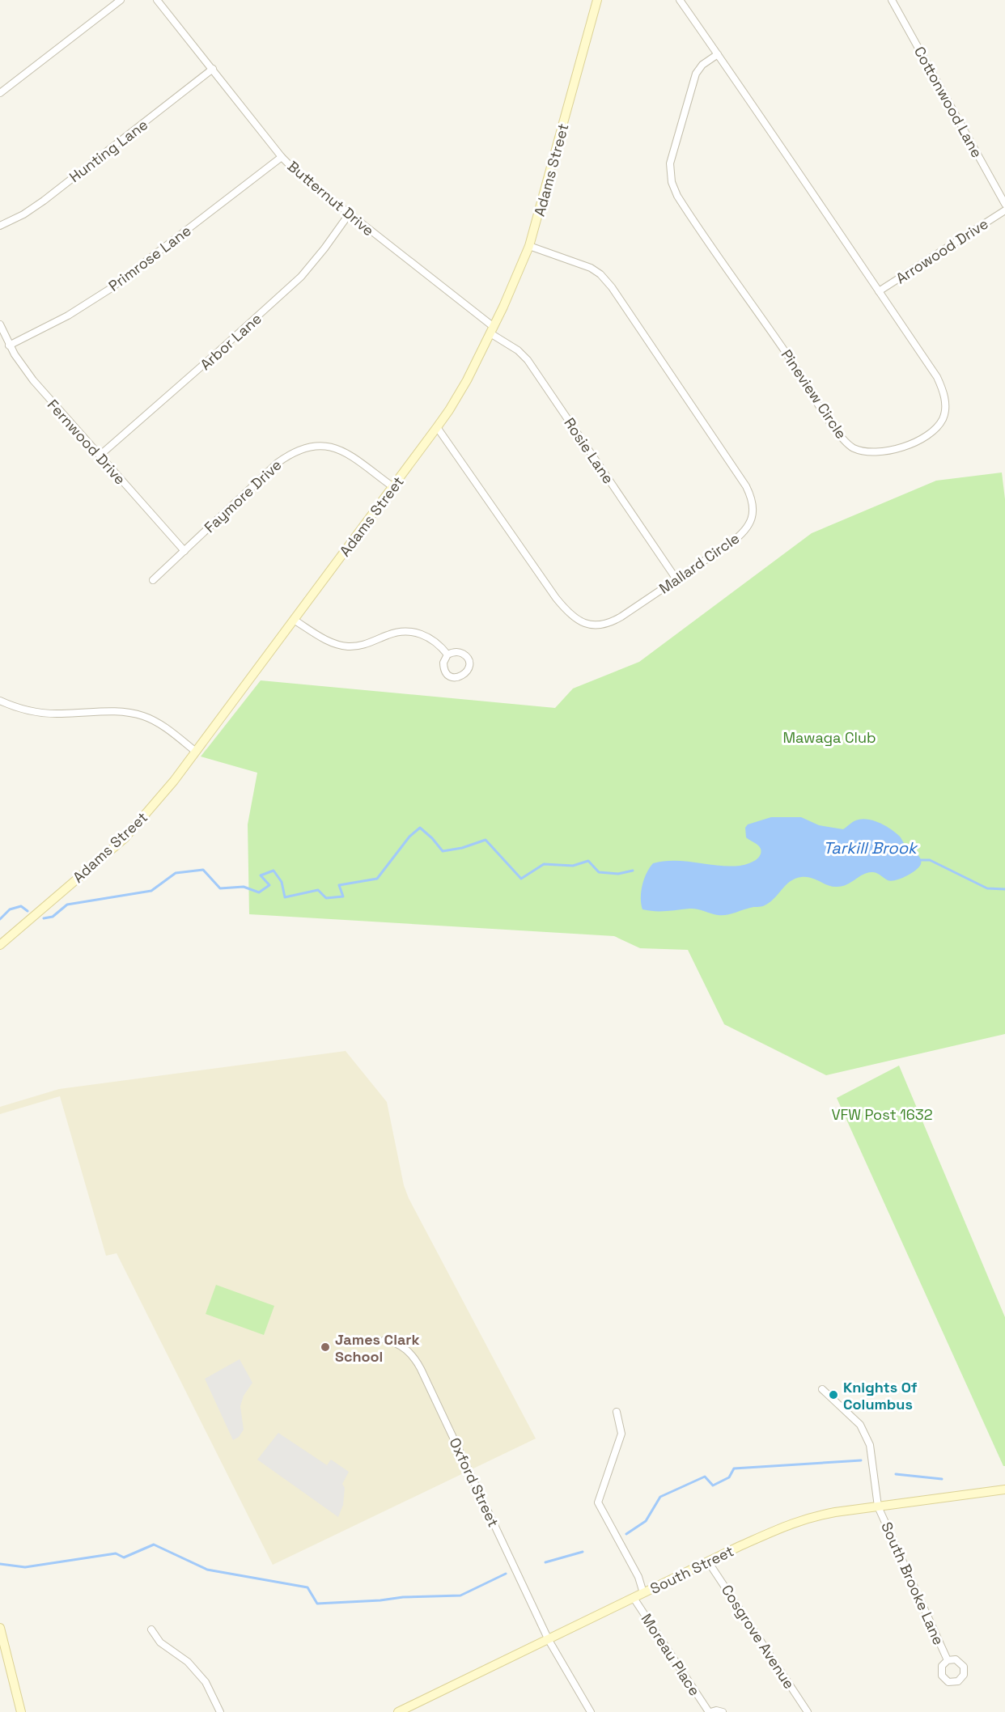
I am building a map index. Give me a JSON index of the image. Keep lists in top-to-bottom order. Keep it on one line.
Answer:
{"streets":{"street":["Cottonwood Lane","Hunting Lane","Adams Street","Butternut Drive","Arrowood Drive","Primrose Lane","Arbor Lane","Pineview Circle","Fernwood Drive","Rosie Lane","Faymore Drive","Mallard Circle","Oxford Street","South Street","South Brooke Lane","Cosgrove Avenue","Moreau Place"]},"crossings":[["Hunting Lane","Butternut Drive"],["Adams Street","Butternut Drive"],["Adams Street","Rosie Lane"],["Adams Street","Faymore Drive"],["Adams Street","Mallard Circle"],["Butternut Drive","Primrose Lane"],["Butternut Drive","Arbor Lane"],["Butternut Drive","Rosie Lane"],["Arrowood Drive","Pineview Circle"],["Primrose Lane","Fernwood Drive"],["Arbor Lane","Fernwood Drive"],["Fernwood Drive","Faymore Drive"],["Rosie Lane","Mallard Circle"],["Oxford Street","South Street"],["South Street","South Brooke Lane"],["South Street","Cosgrove Avenue"],["South Street","Moreau Place"]],"water":["Tarkill Brook"],"parks":["Mawaga Club","VFW Post 1632"],"places":["James Clark School","Knights Of Columbus"]}
